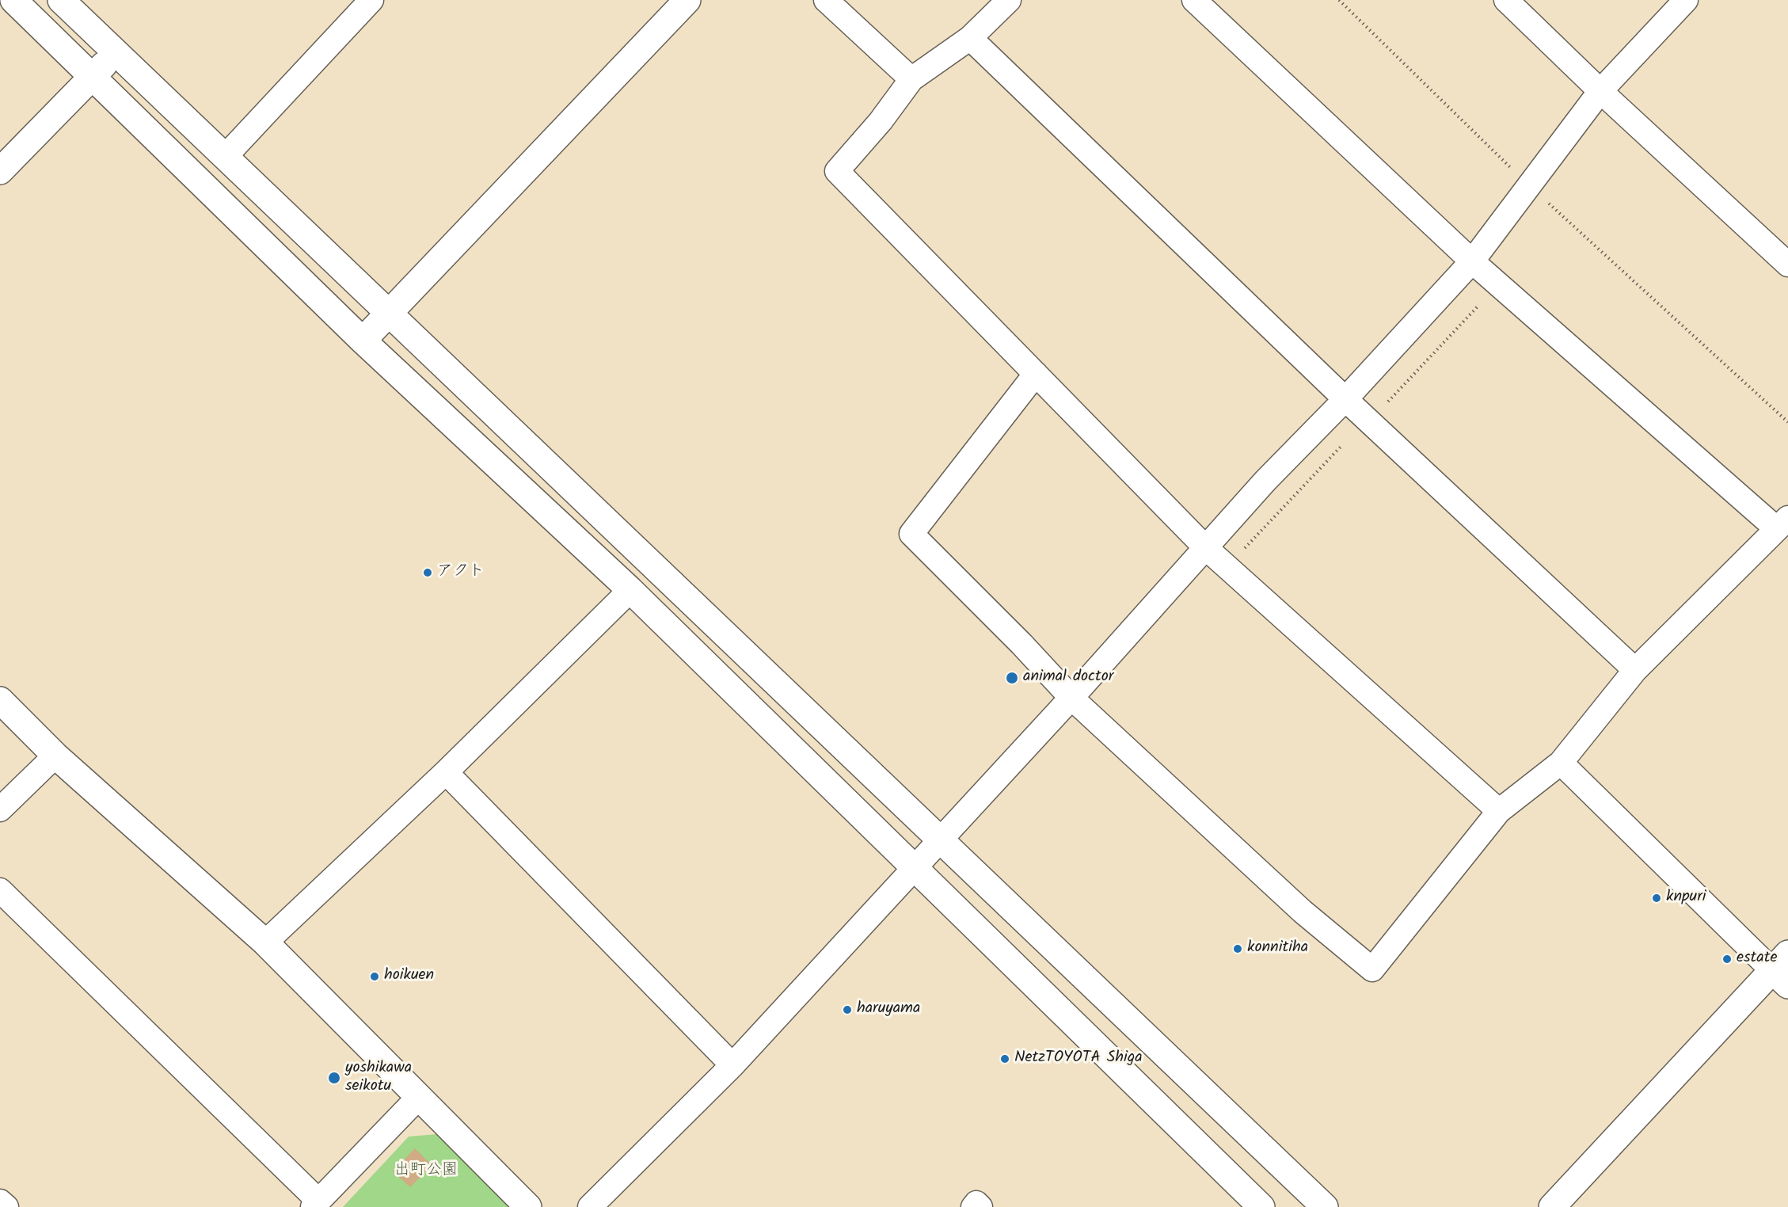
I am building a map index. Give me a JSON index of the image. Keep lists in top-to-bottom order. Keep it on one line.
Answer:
{"parks":["出町公園"],"places":["アクト","animal doctor","knpuri","konnitiha","estate","hoikuen","haruyama","NetzTOYOTA Shiga","yoshikawa seikotu"]}
